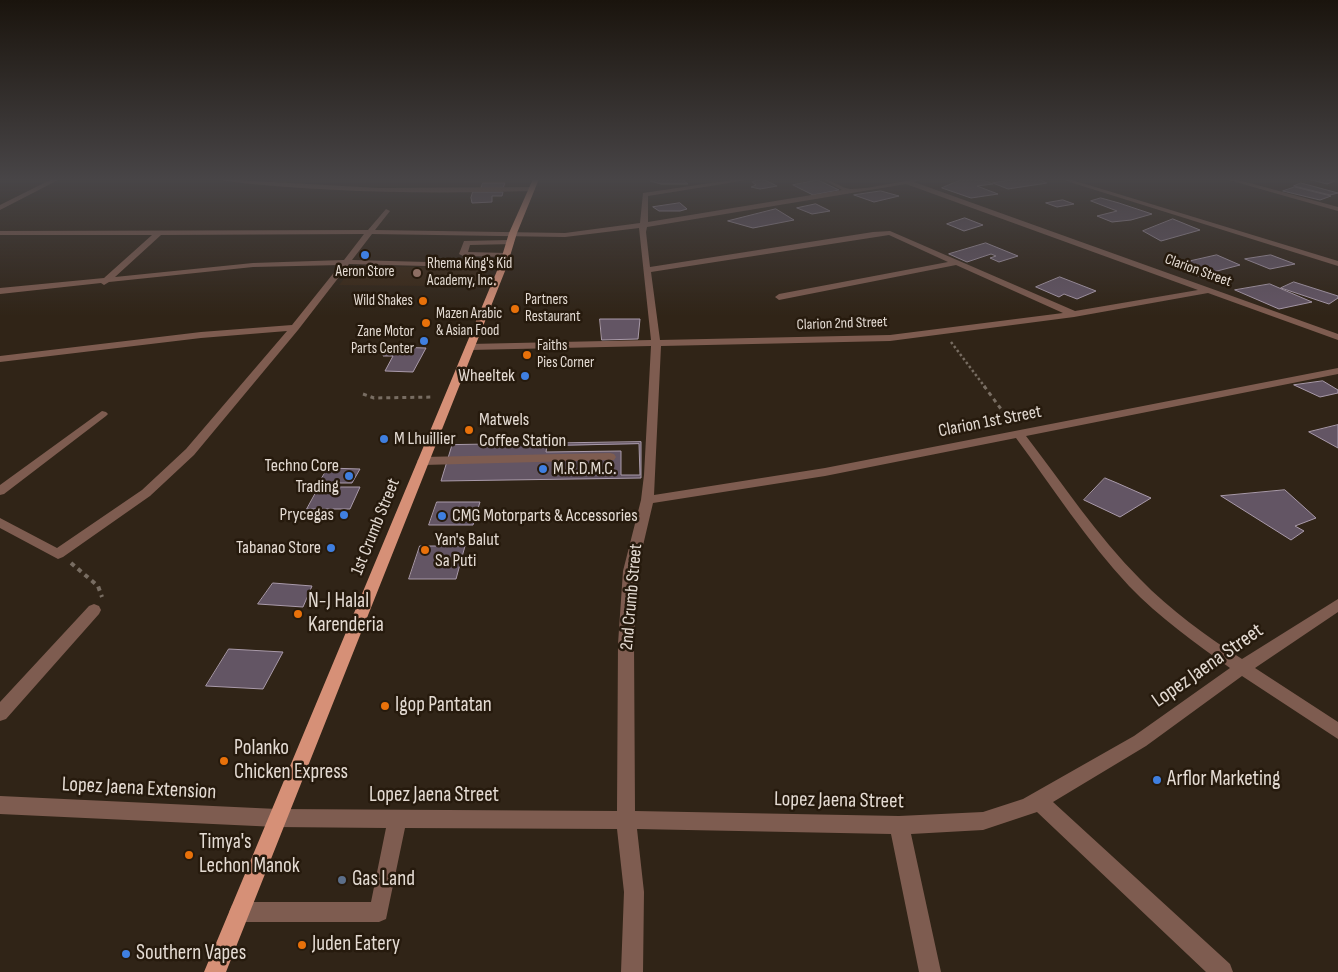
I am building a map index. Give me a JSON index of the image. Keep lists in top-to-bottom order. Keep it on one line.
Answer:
{"streets":{"main road":["1st Crumb Street"],"street":["Clarion Street","Clarion 2nd Street","Clarion 1st Street","2nd Crumb Street","Lopez Jaena Street","Lopez Jaena Extension"]},"crossings":[["Clarion Street","Clarion 2nd Street"],["Clarion 2nd Street","1st Crumb Street"],["Clarion 2nd Street","2nd Crumb Street"],["Clarion 1st Street","2nd Crumb Street"],["1st Crumb Street","Lopez Jaena Street"],["1st Crumb Street","Lopez Jaena Extension"],["2nd Crumb Street","Lopez Jaena Street"],["Lopez Jaena Street","Lopez Jaena Extension"]],"places":["Aeron Store","Rhema King's Kid Academy, Inc.","Wild Shakes","Partners Restaurant","Mazen Arabic & Asian Food","Zane Motor Parts Center","Faiths Pies Corner","Wheeltek","Matwels Coffee Station","M Lhuillier","M.R.D.M.C.","Techno Core Trading","Prycegas","CMG Motorparts & Accessories","Tabanao Store","Yan's Balut Sa Puti","N-J Halal Karenderia","Igop Pantatan","Polanko Chicken Express","Arflor Marketing","Timya's Lechon Manok","Gas Land","Juden Eatery","Southern Vapes"]}
